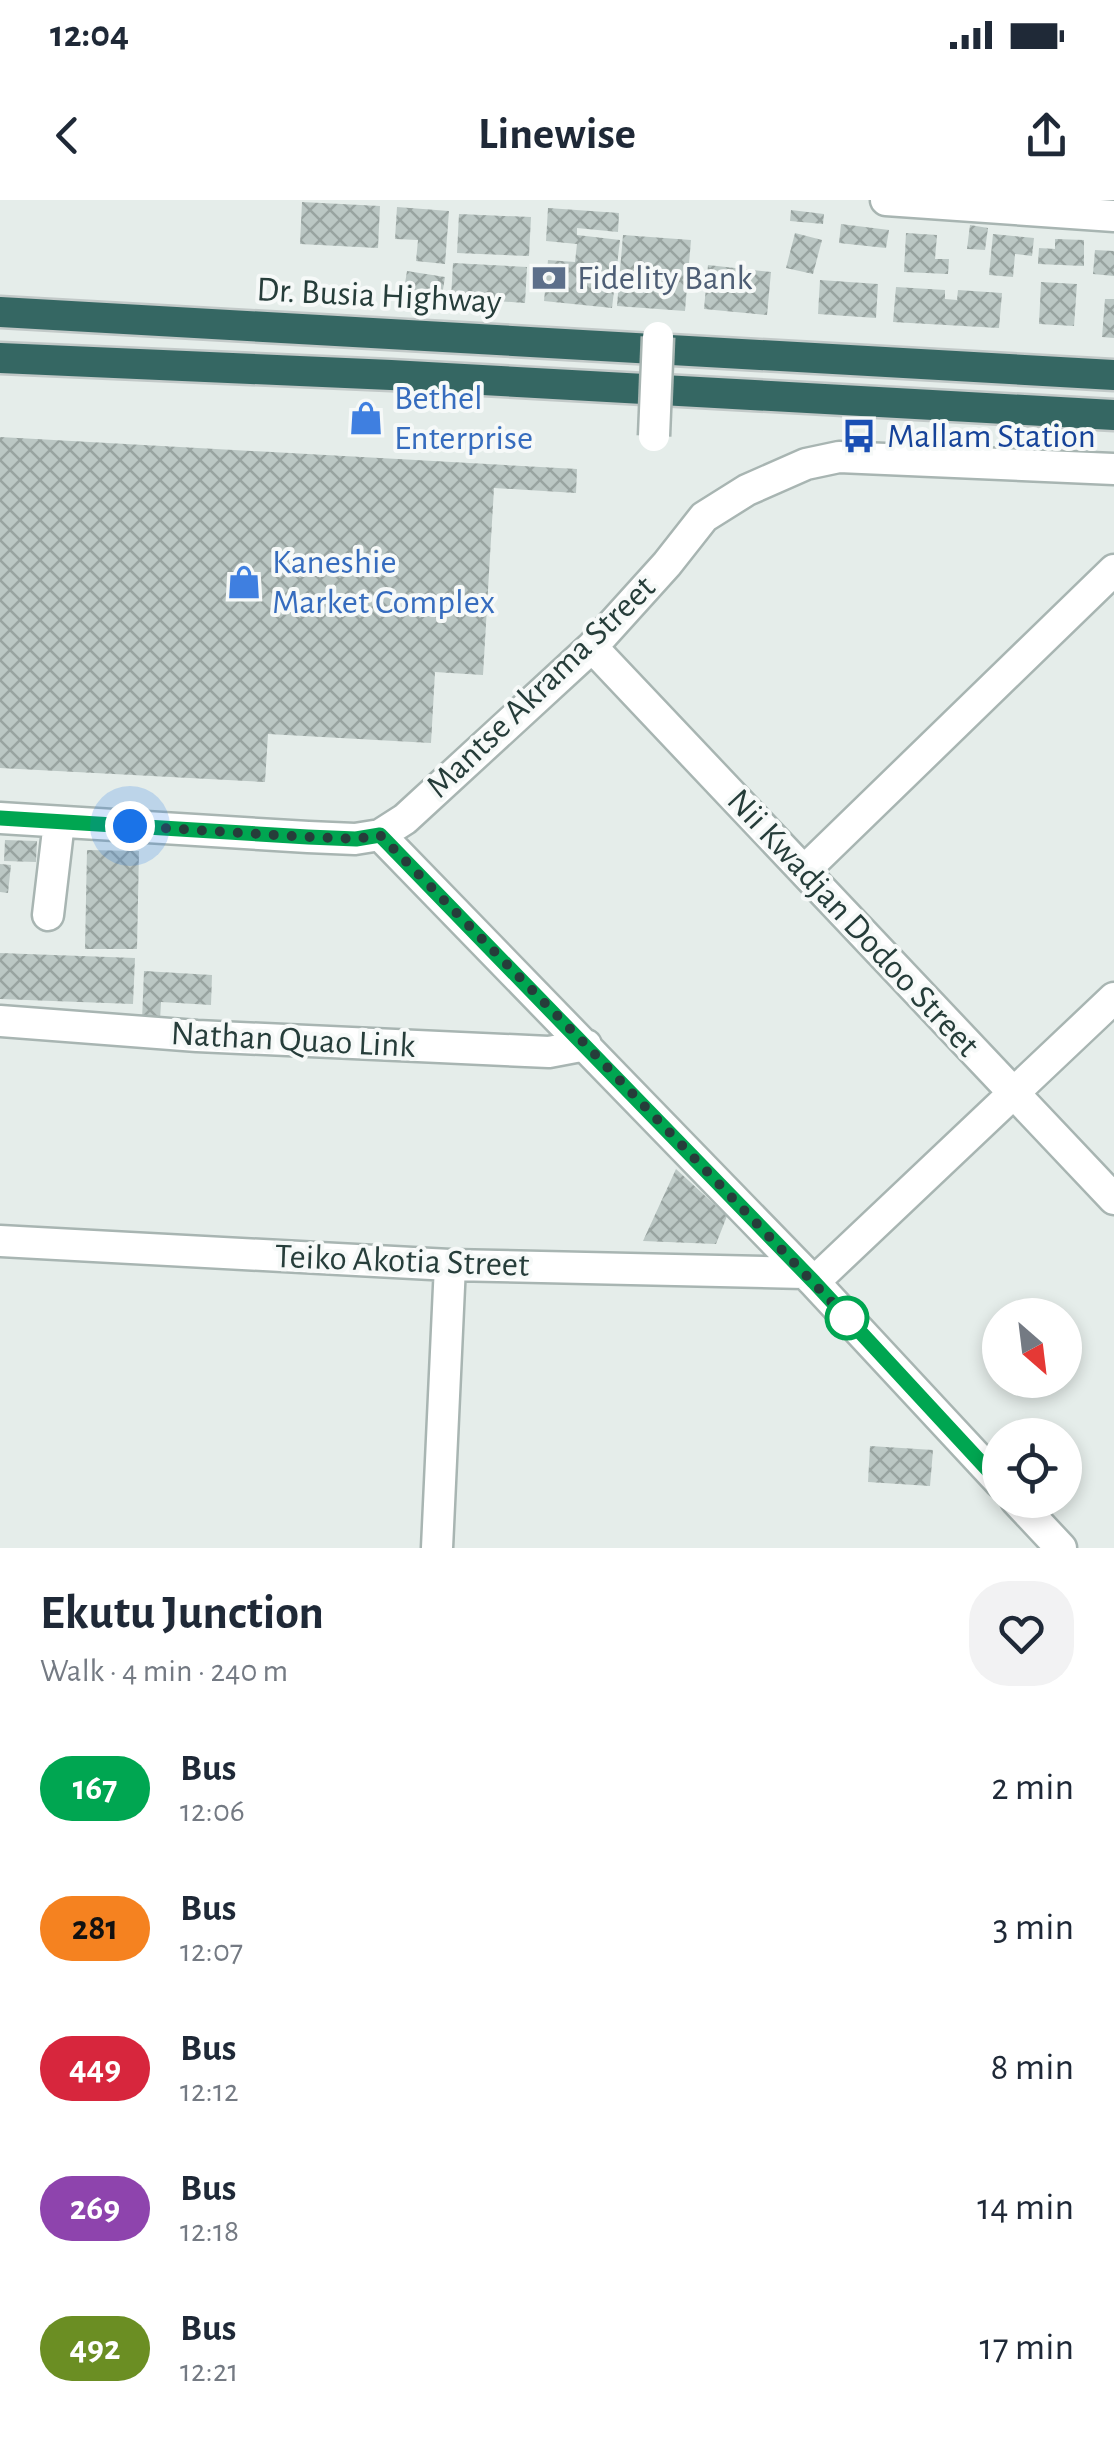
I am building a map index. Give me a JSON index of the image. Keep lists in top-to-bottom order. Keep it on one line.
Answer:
{"streets":{"highway":["Dr. Busia Highway"],"street":["Mantse Akrama Street","Nii Kwadjan Dodoo Street","Nathan Quao Link","Teiko Akotia Street"]},"crossings":[["Mantse Akrama Street","Nii Kwadjan Dodoo Street"]],"places":{"bank":["Fidelity Bank"],"shop":["Bethel Enterprise","Kaneshie Market Complex"],"bus stop":["Mallam Station"]},"lines":["bus line 167"],"north":"bottom right","page":{"status":"12:04","header":"Linewise","heading":["Ekutu Junction","Walk · 4 min · 240 m"],"list":[{"mark":"167","name":"Bus","note":"12:06","value":"2 min"},{"mark":"281","name":"Bus","note":"12:07","value":"3 min"},{"mark":"449","name":"Bus","note":"12:12","value":"8 min"},{"mark":"269","name":"Bus","note":"12:18","value":"14 min"},{"mark":"492","name":"Bus","note":"12:21","value":"17 min"}]}}
